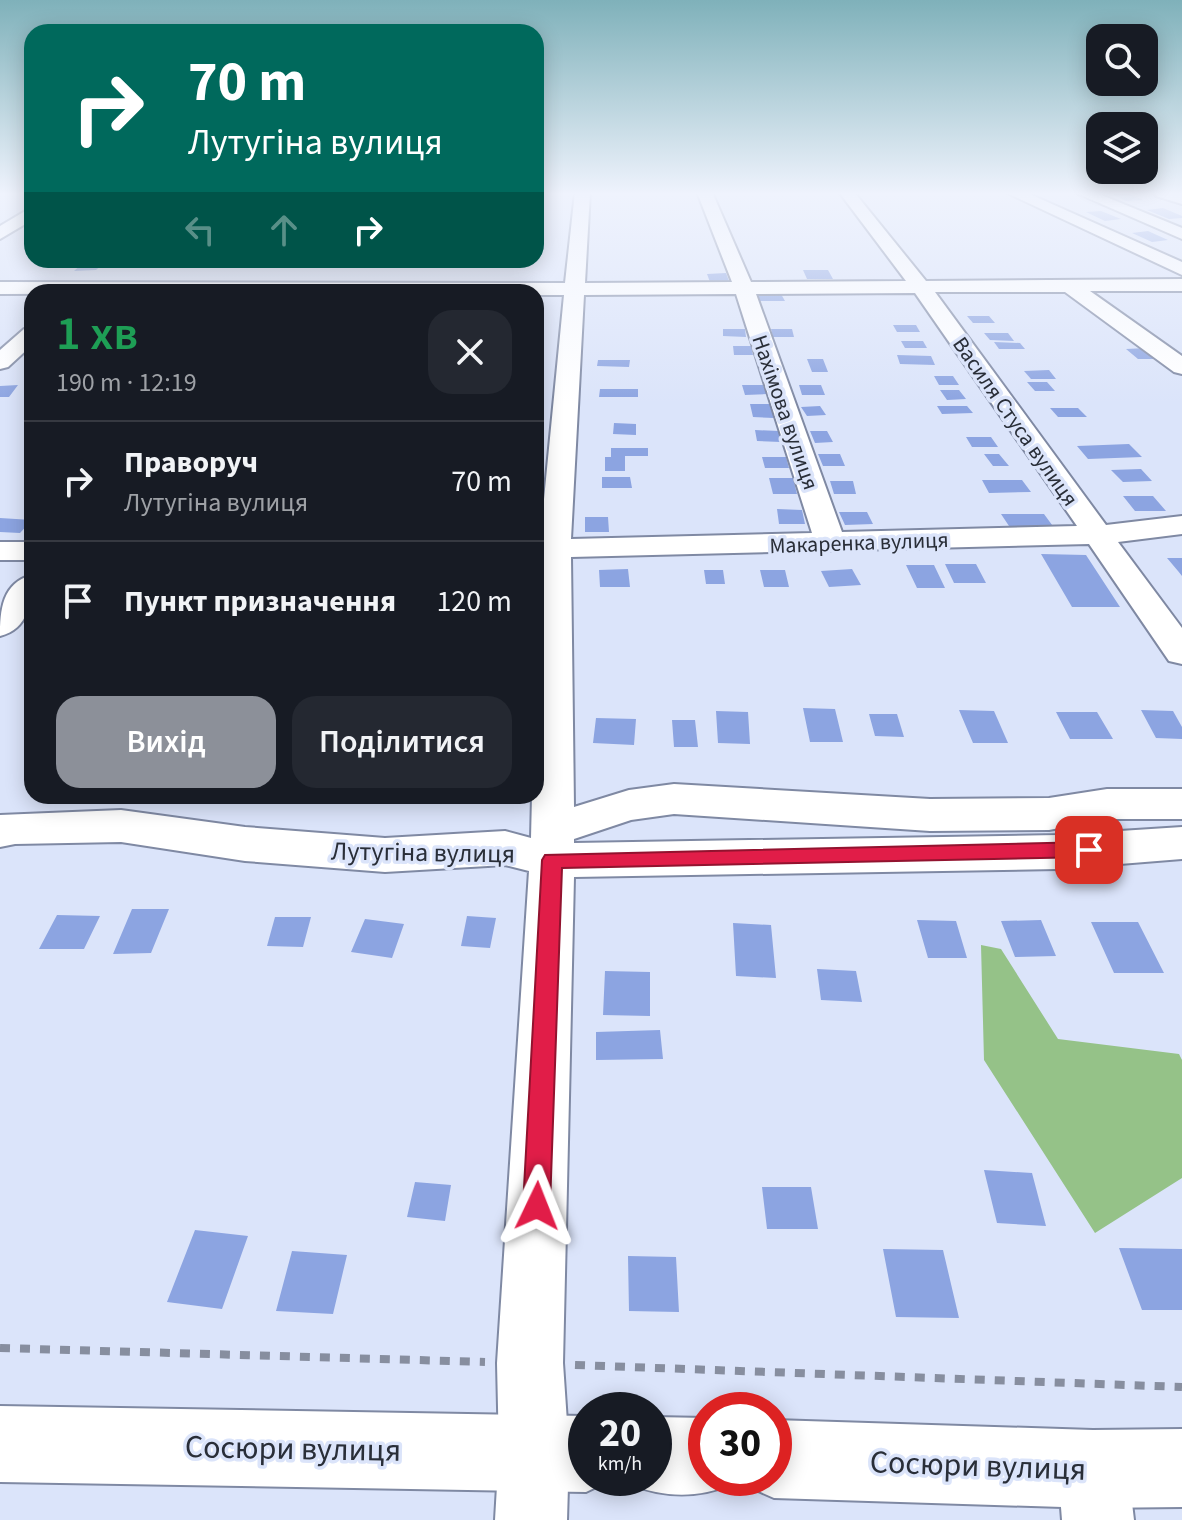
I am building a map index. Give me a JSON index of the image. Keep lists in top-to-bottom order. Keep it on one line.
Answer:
{"streets":{"main road":["Сосюри вулиця"],"street":["Нахімова вулиця","Василя Стуса вулиця","Макаренка вулиця","Лутугіна вулиця"]},"crossings":[["Нахімова вулиця","Макаренка вулиця"],["Василя Стуса вулиця","Макаренка вулиця"]],"page":{"turn":["70 m","Лутугіна вулиця"],"heading":["1 хв","190 m · 12:19"],"list":[{"name":"Праворуч","note":"Лутугіна вулиця","value":"70 m"},{"name":"Пункт призначення","value":"120 m"}],"buttons":["Вихід","Поділитися"],"speed":"20 km/h","limit":"30"}}
